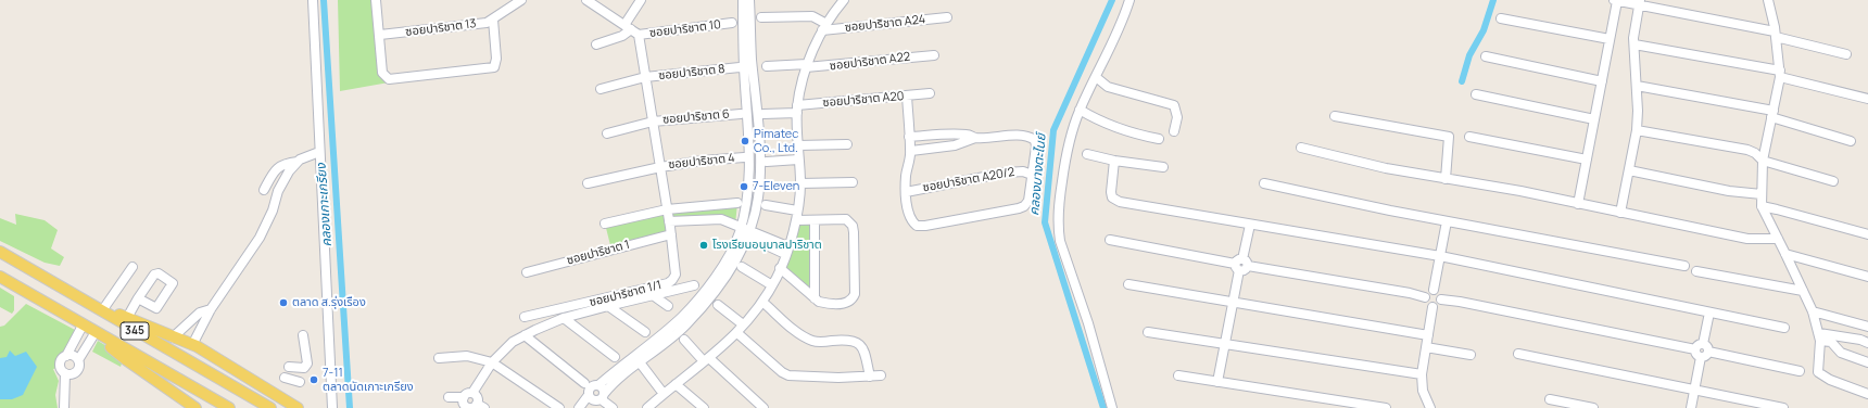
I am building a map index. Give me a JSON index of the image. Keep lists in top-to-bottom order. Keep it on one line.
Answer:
{"streets":{"main road":["345"],"street":["ซอยปาริชาต A24","ซอยปาริชาต 13","ซอยปาริชาต 10","ซอยปาริชาต A22","ซอยปาริชาต 8","ซอยปาริชาต A20","ซอยปาริชาต 6","ซอยปาริชาต 4","ซอยปาริชาต A20/2","ซอยปาริชาต 1","ซอยปาริชาต 1/1"]},"crossings":[["ซอยปาริชาต 10","ซอยปาริชาต 1/1"],["ซอยปาริชาต 8","ซอยปาริชาต 1/1"],["ซอยปาริชาต 6","ซอยปาริชาต 1/1"],["ซอยปาริชาต 4","ซอยปาริชาต 1/1"],["ซอยปาริชาต 1","ซอยปาริชาต 1/1"]],"water":["คลองบางตะไนย์","คลองเกาะเกรียง"],"places":["Pimatec Co., Ltd.","7-Eleven","โรงเรียนอนุบาลปาริชาต","ตลาด ส.รุ่งเรือง","7-11 ตลาดนัดเกาะเกรียง"]}
